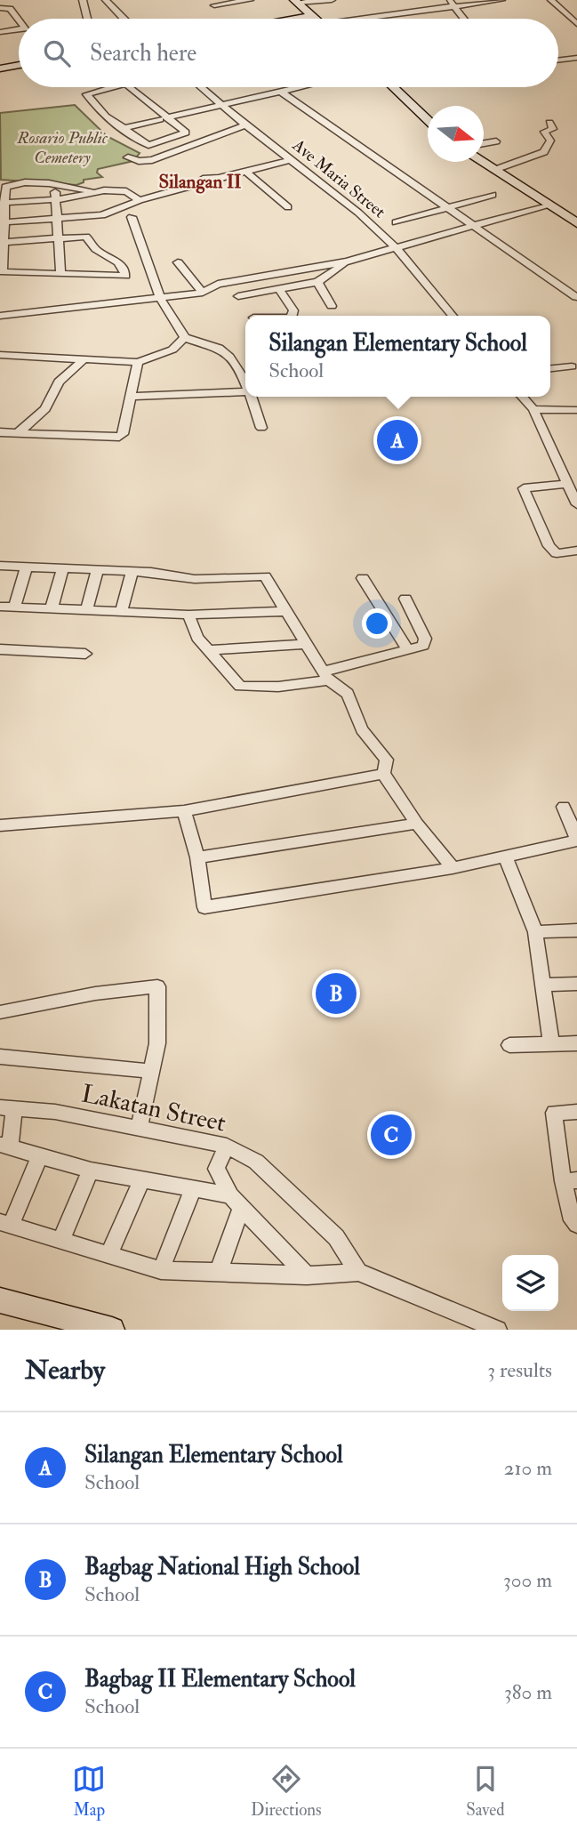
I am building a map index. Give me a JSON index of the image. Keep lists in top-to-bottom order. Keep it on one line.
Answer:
{"streets":{"street":["Ave Maria Street","Lakatan Street"]},"districts":["Silangan II"],"parks":["Rosario Public Cemetery"],"north":"right","page":{"search":"Search here","popup":["Silangan Elementary School","School"],"pins":["A","B","C"],"heading":["Nearby","3 results"],"list":[{"mark":"A","name":"Silangan Elementary School","note":"School","value":"210 m"},{"mark":"B","name":"Bagbag National High School","note":"School","value":"300 m"},{"mark":"C","name":"Bagbag II Elementary School","note":"School","value":"380 m"}],"nav":["Map","Directions","Saved"]}}
